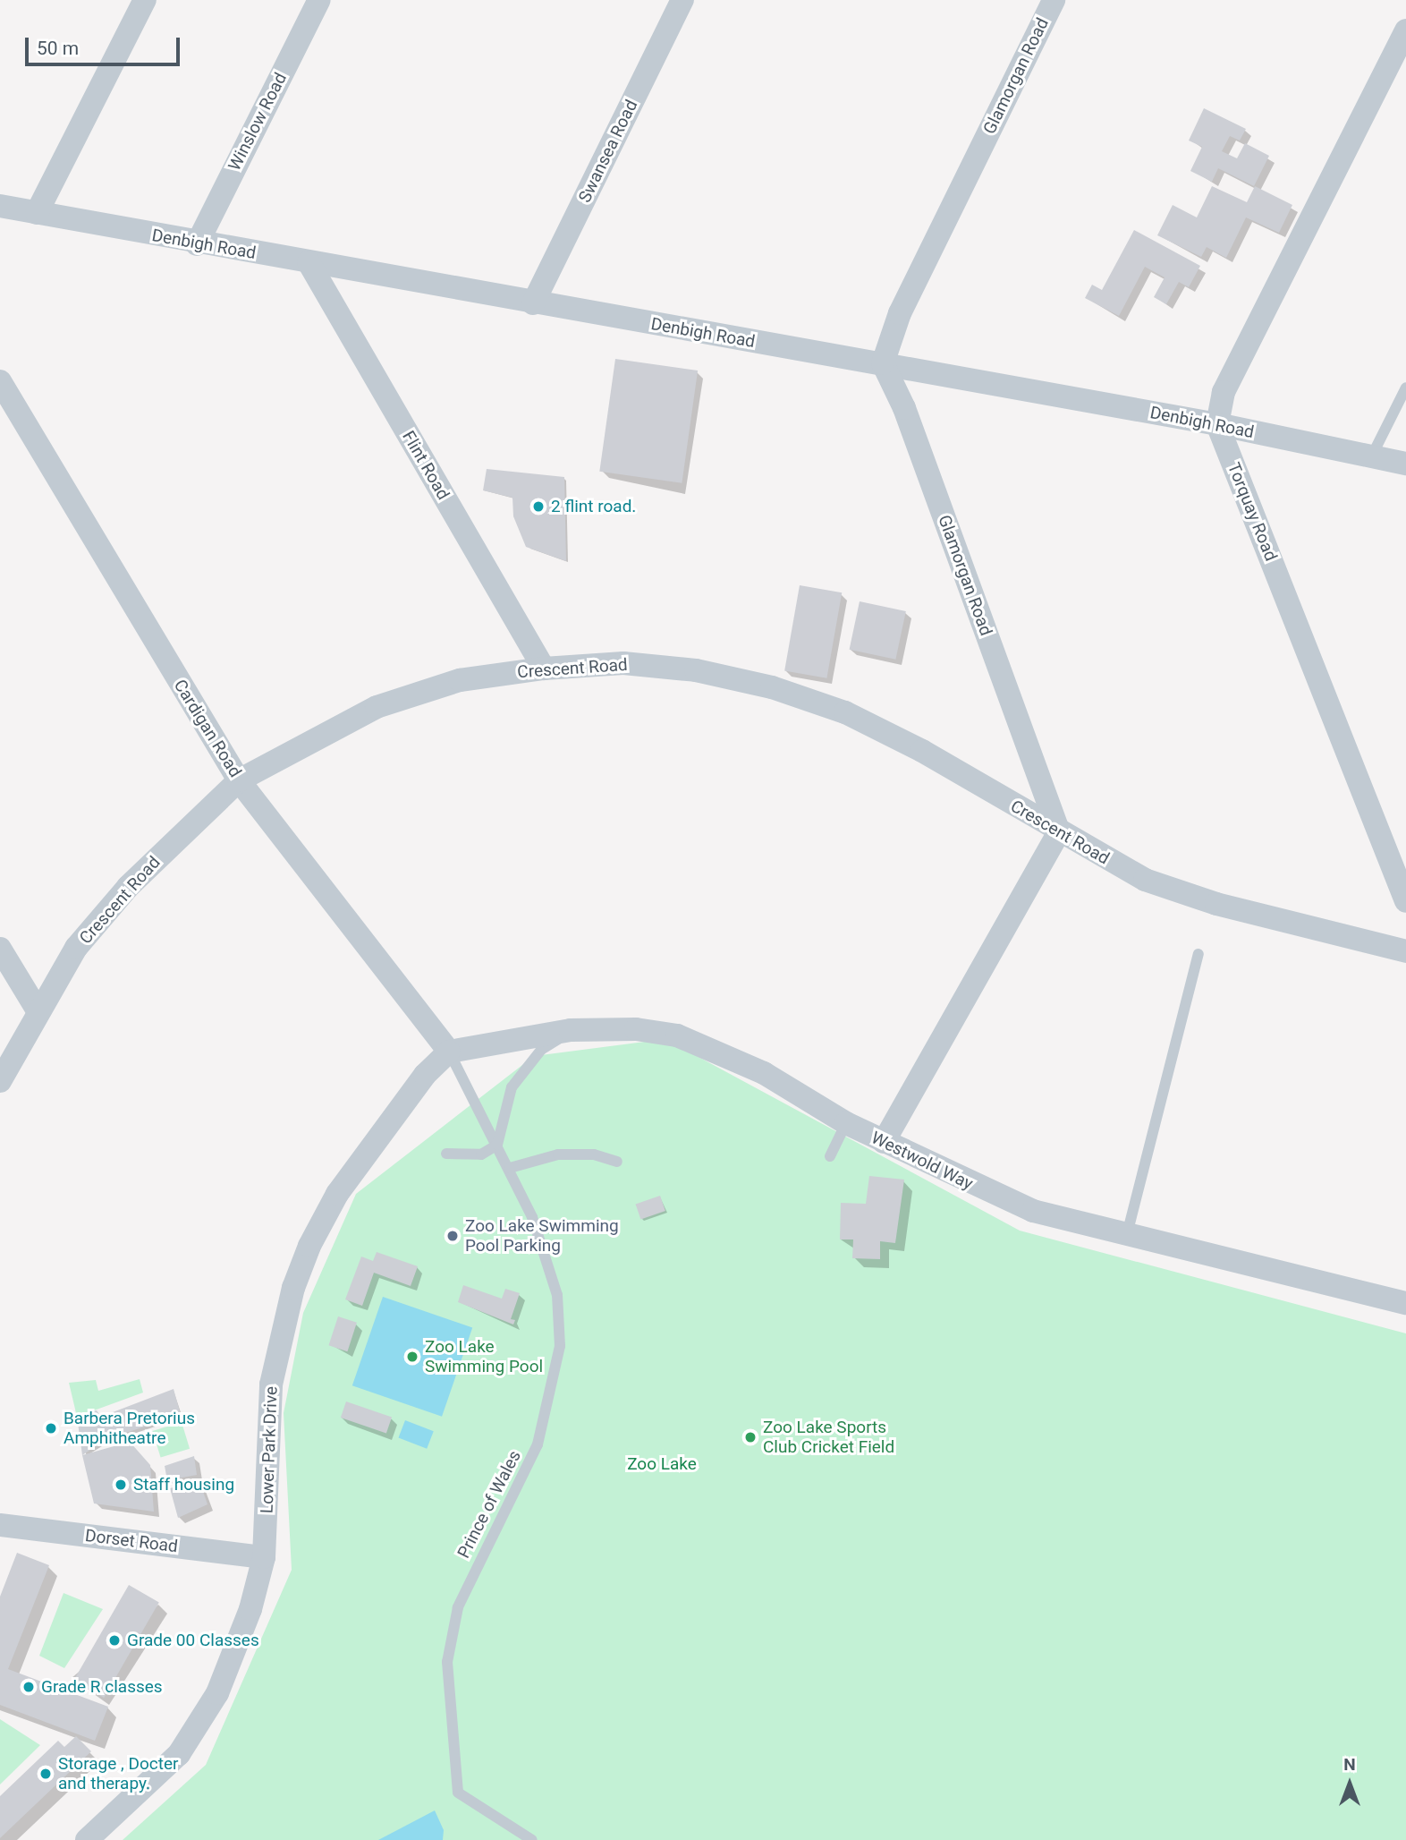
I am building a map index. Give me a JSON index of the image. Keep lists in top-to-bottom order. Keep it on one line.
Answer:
{"streets":{"street":["Glamorgan Road","Winslow Road","Swansea Road","Denbigh Road","Flint Road","Torquay Road","Crescent Road","Cardigan Road","Westwold Way","Lower Park Drive","Dorset Road"],"lane":["Prince of Wales"]},"crossings":[["Glamorgan Road","Denbigh Road"],["Glamorgan Road","Crescent Road"],["Winslow Road","Denbigh Road"],["Swansea Road","Denbigh Road"],["Denbigh Road","Flint Road"],["Denbigh Road","Torquay Road"],["Flint Road","Crescent Road"],["Crescent Road","Cardigan Road"],["Cardigan Road","Westwold Way"],["Cardigan Road","Lower Park Drive"],["Cardigan Road","Prince of Wales"],["Westwold Way","Lower Park Drive"],["Westwold Way","Prince of Wales"],["Lower Park Drive","Prince of Wales"],["Lower Park Drive","Dorset Road"]],"parks":["Zoo Lake"],"places":["2 flint road.","Zoo Lake Swimming Pool Parking","Zoo Lake Swimming Pool","Barbera Pretorius Amphitheatre","Zoo Lake Sports Club Cricket Field","Staff housing","Grade 00 Classes","Grade R classes","Storage , Docter and therapy."],"scale_bar":"50 m","north":"top"}
